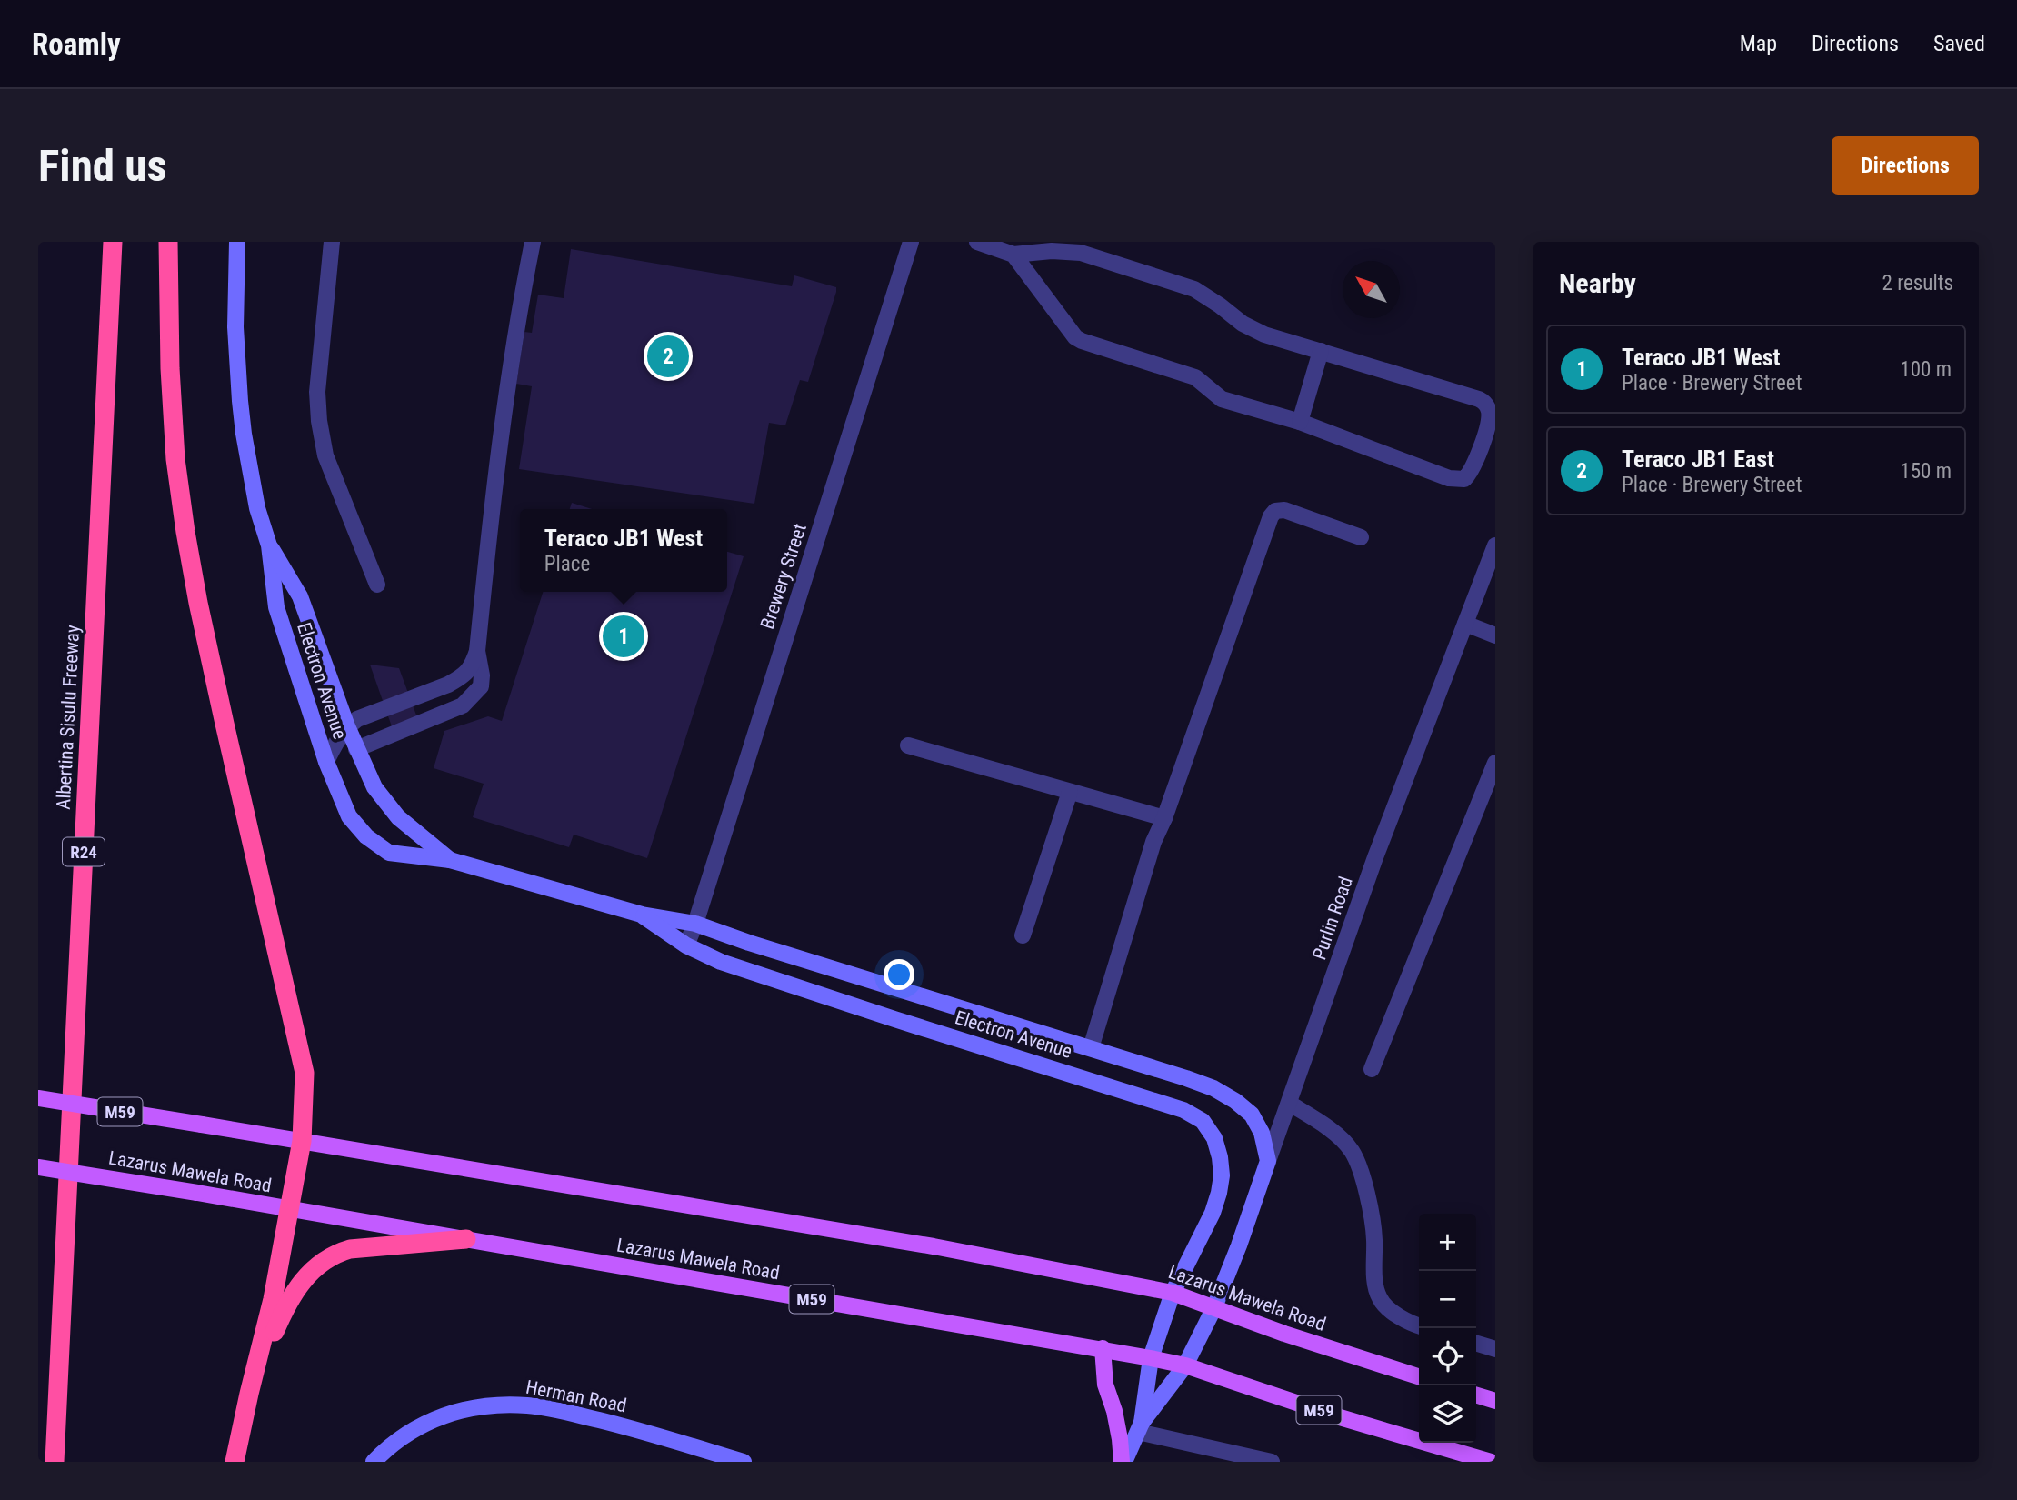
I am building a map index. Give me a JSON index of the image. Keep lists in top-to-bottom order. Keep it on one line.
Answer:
{"streets":{"highway":["Albertina Sisulu Freeway","R24"],"main road":["Electron Avenue","Purlin Road","M59","Lazarus Mawela Road","Herman Road"],"street":["Brewery Street"]},"crossings":[["Brewery Street","Electron Avenue"],["Electron Avenue","Purlin Road"],["Electron Avenue","Lazarus Mawela Road"],["Purlin Road","Lazarus Mawela Road"]],"north":"top left","page":{"header":"Roamly","nav":["Map","Directions","Saved"],"buttons":"Directions","title":"Find us","heading":["Nearby","2 results"],"list":[{"mark":"1","name":"Teraco JB1 West","note":"Place · Brewery Street","value":"100 m"},{"mark":"2","name":"Teraco JB1 East","note":"Place · Brewery Street","value":"150 m"}],"pins":["2","1"],"popup":["Teraco JB1 West","Place"],"map_buttons":["+","−"]}}
